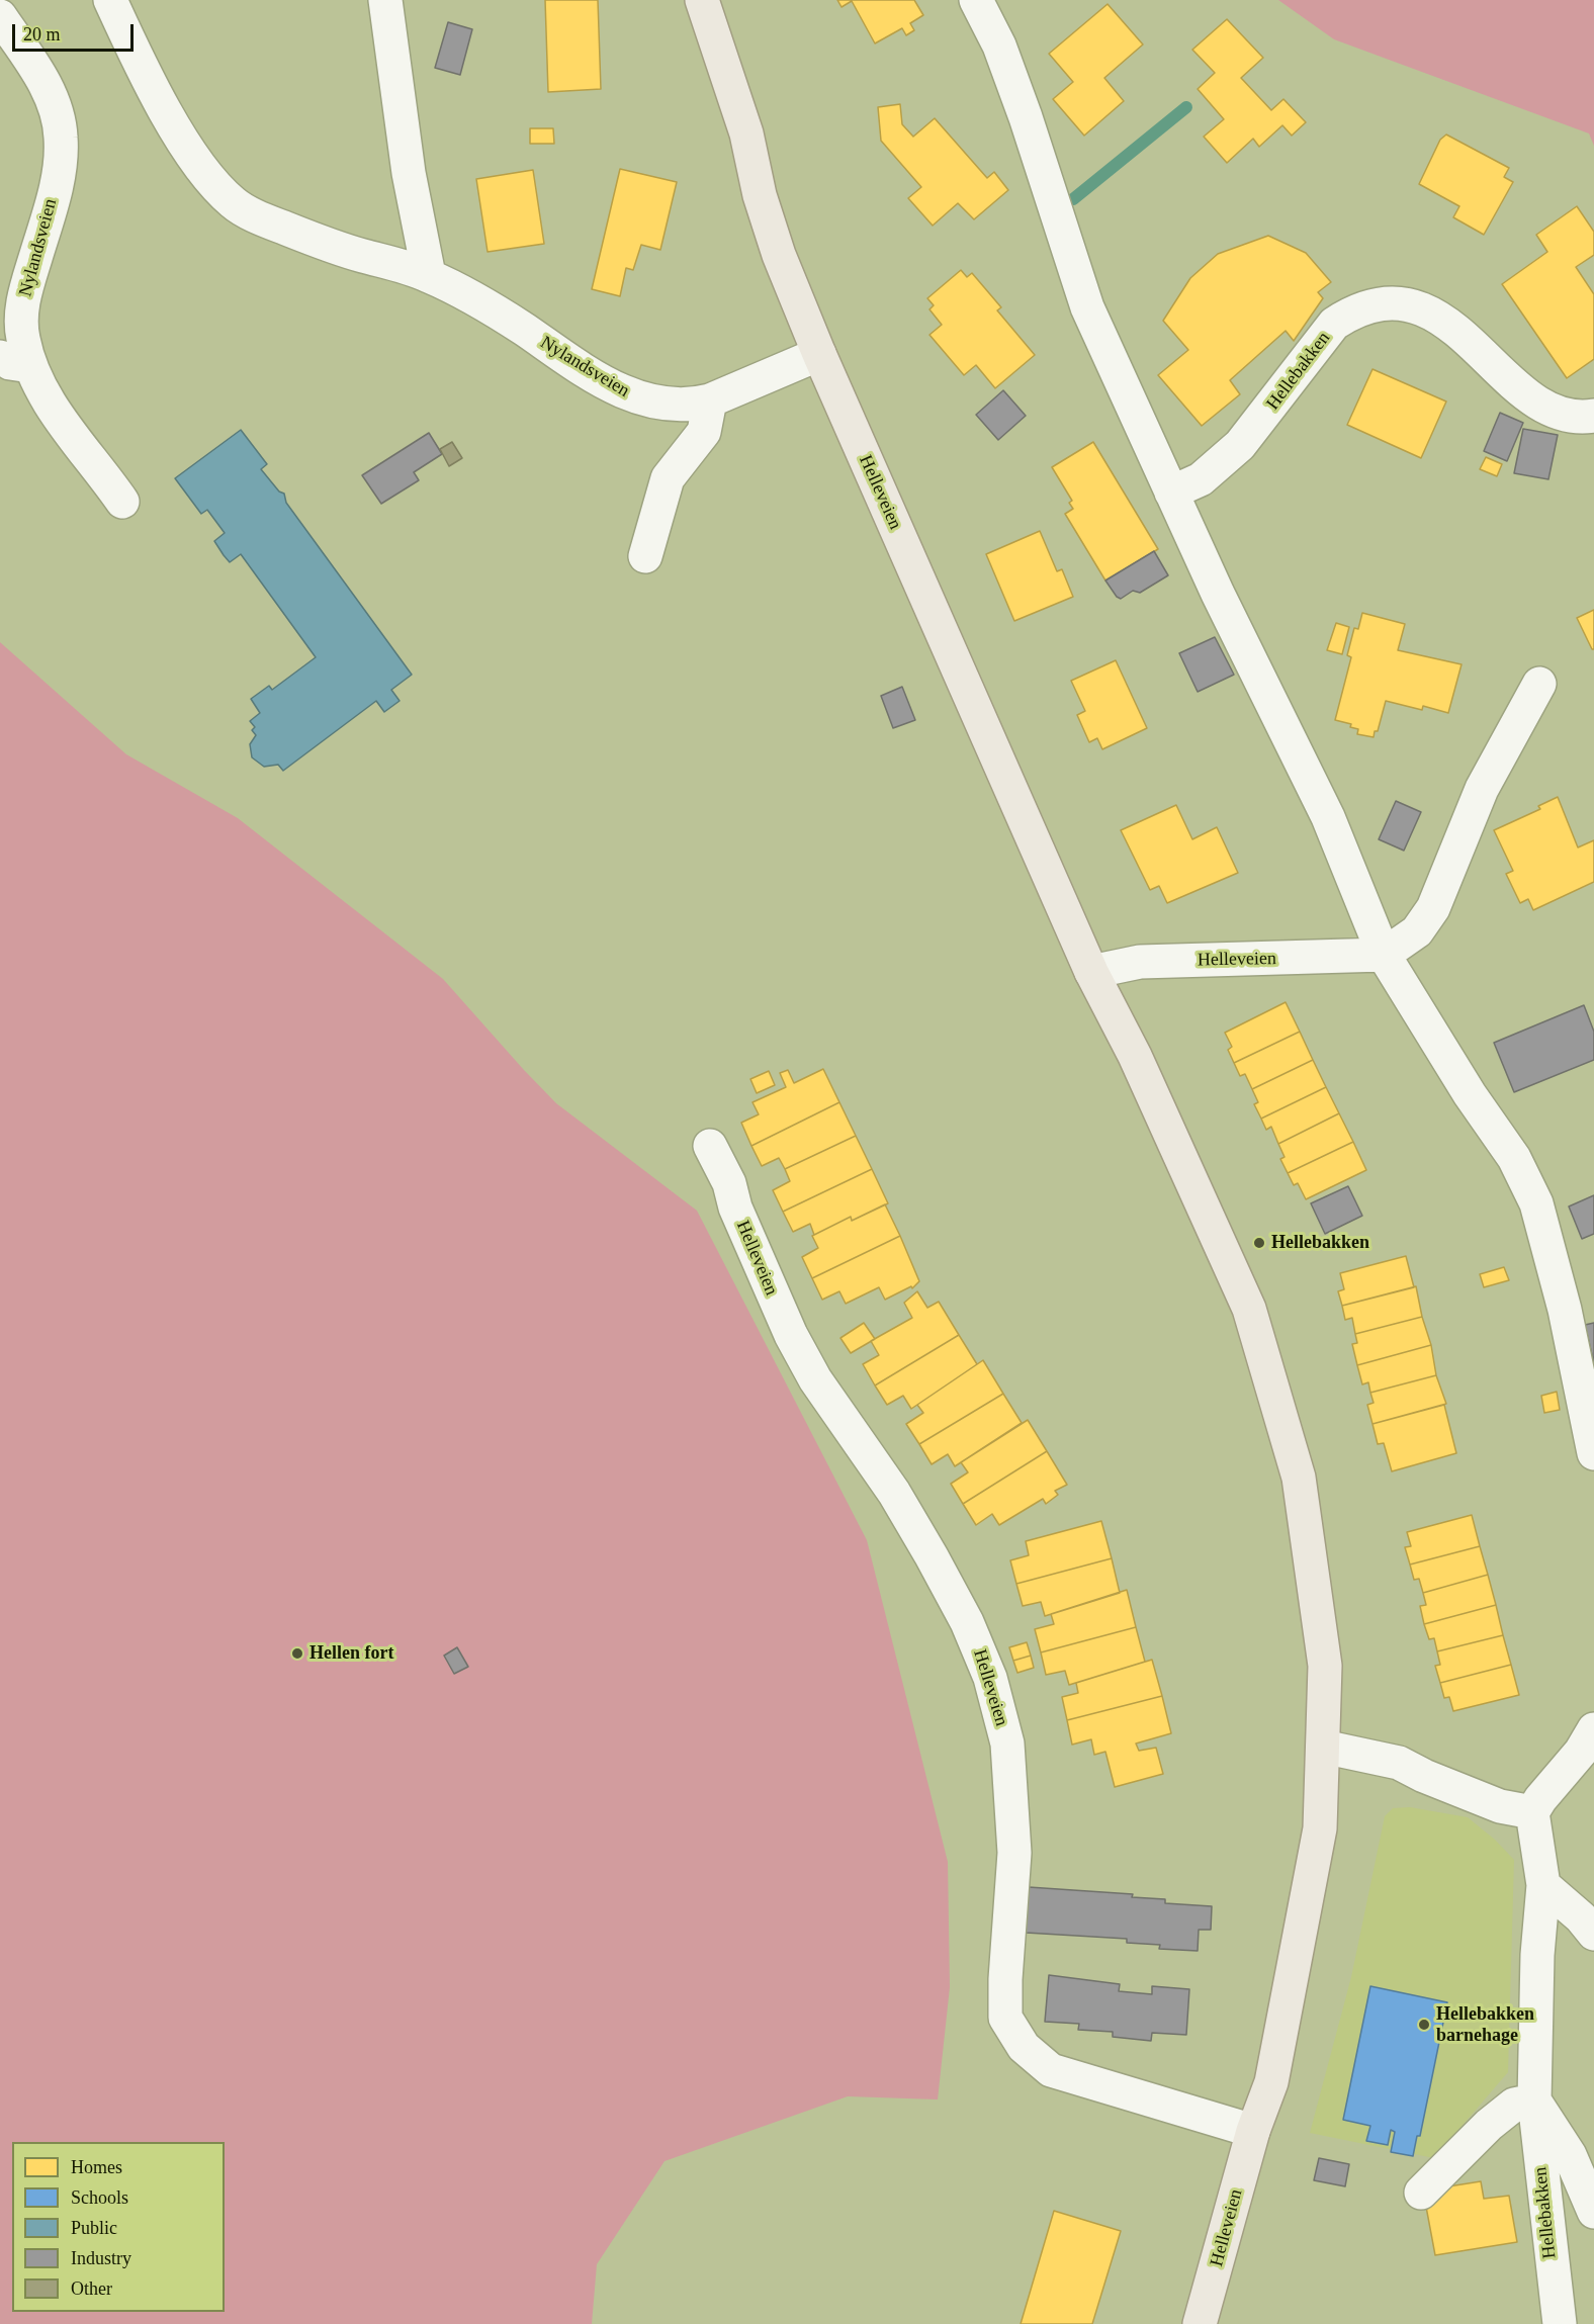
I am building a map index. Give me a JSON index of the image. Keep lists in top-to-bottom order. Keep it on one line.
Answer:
{"streets":{"main road":["Helleveien"],"street":["Nylandsveien","Hellebakken"]},"crossings":[["Nylandsveien","Helleveien"]],"places":["Hellebakken","Hellen fort","Hellebakken barnehage"],"legend":["Homes","Schools","Public","Industry","Other"],"scale_bar":"20 m"}
